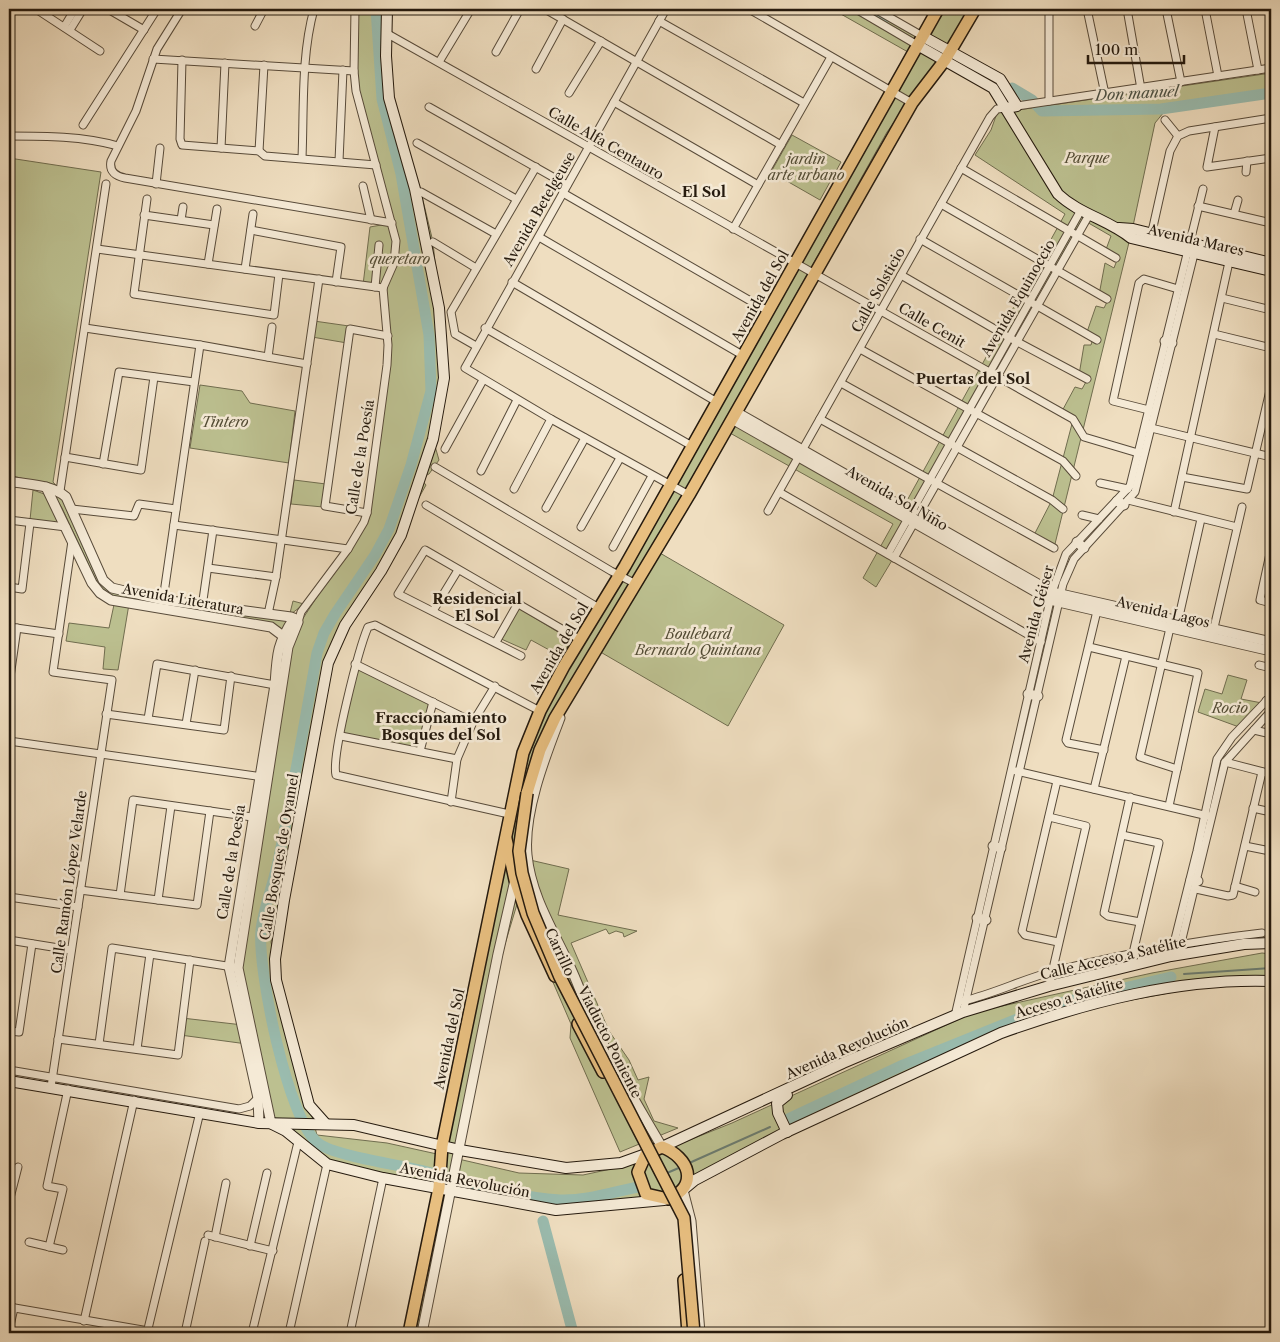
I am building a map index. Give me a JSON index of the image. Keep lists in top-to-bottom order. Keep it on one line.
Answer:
{"streets":{"main road":["Avenida Mares","Avenida del Sol","Calle Bosques de Oyamel","Carrillo","Calle Acceso a Satélite","Acceso a Satélite","Viaducto Poniente","Avenida Revolución"],"street":["Calle Alfa Centauro","Avenida Betelgeuse","Calle Solsticio","Avenida Equinoccio","Calle Cenit","Calle de la Poesía","Avenida Sol Niño","Avenida Literatura","Avenida Lagos","Avenida Géiser","Calle Ramón López Velarde"]},"crossings":[["Calle Alfa Centauro","Avenida Betelgeuse"],["Calle Alfa Centauro","Avenida del Sol"],["Calle Alfa Centauro","Calle Cenit"],["Calle Alfa Centauro","Calle Bosques de Oyamel"],["Avenida Mares","Calle Solsticio"],["Avenida Mares","Avenida del Sol"],["Avenida Mares","Avenida Equinoccio"],["Avenida Mares","Avenida Géiser"],["Calle Solsticio","Calle Cenit"],["Calle Solsticio","Avenida Sol Niño"],["Avenida del Sol","Carrillo"],["Avenida del Sol","Avenida Revolución"],["Avenida Equinoccio","Calle Cenit"],["Avenida Equinoccio","Avenida Sol Niño"],["Calle Cenit","Avenida Géiser"],["Calle de la Poesía","Avenida Literatura"],["Calle de la Poesía","Avenida Revolución"],["Avenida Sol Niño","Avenida Lagos"],["Avenida Sol Niño","Avenida Géiser"],["Avenida Lagos","Avenida Géiser"],["Avenida Géiser","Calle Acceso a Satélite"],["Avenida Géiser","Avenida Revolución"],["Calle Bosques de Oyamel","Avenida Revolución"],["Calle Ramón López Velarde","Avenida Revolución"],["Carrillo","Avenida Revolución"],["Calle Acceso a Satélite","Avenida Revolución"]],"districts":["El Sol","Puertas del Sol","Residencial El Sol","Fraccionamiento Bosques del Sol"],"water":["Don manuel"],"parks":["Parque","jardin arte urbano","queretaro","Tintero","Boulebard Bernardo Quintana","Rocio"],"scale_bar":"100 m"}
